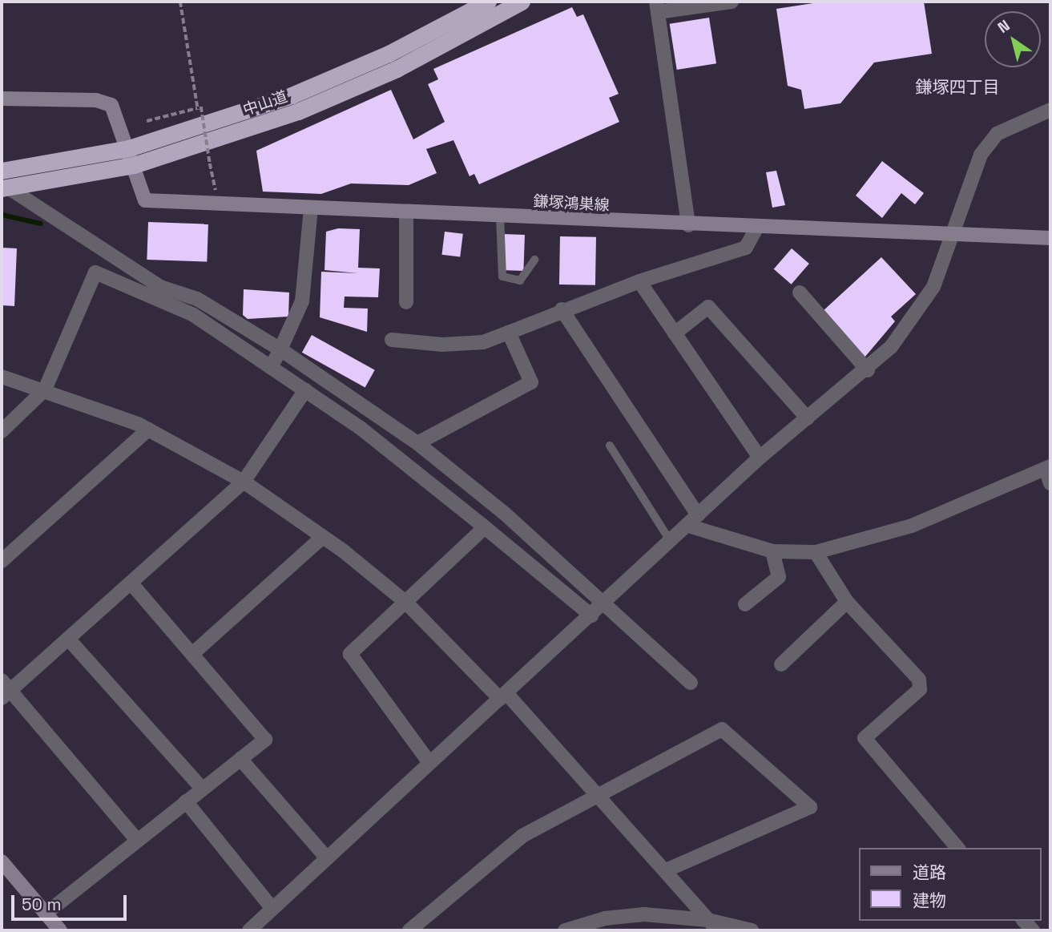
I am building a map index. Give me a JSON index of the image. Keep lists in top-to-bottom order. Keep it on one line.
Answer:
{"streets":{"highway":["中山道"],"main road":["鎌塚鴻巣線"]},"crossings":[["中山道","鎌塚鴻巣線"]],"districts":["鎌塚四丁目"],"legend":["道路","建物"],"scale_bar":"50 m","north":"top left"}
